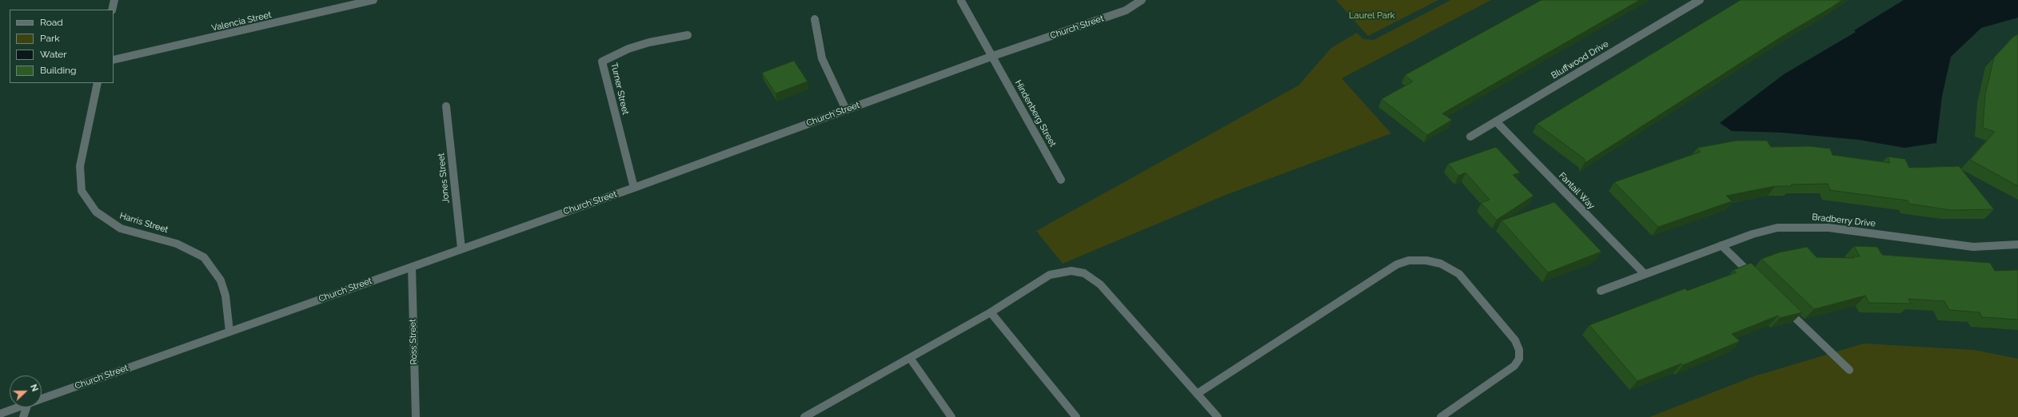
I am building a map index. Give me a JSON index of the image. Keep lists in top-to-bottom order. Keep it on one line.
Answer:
{"streets":{"street":["Valencia Street","Church Street","Bluffwood Drive","Turner Street","Hindenberg Street","Jones Street","Fantail Way","Bradberry Drive","Harris Street","Ross Street"]},"crossings":[["Church Street","Turner Street"],["Church Street","Hindenberg Street"],["Church Street","Jones Street"],["Church Street","Harris Street"],["Church Street","Ross Street"],["Bluffwood Drive","Fantail Way"],["Fantail Way","Bradberry Drive"]],"parks":["Laurel Park"],"legend":["Road","Park","Water","Building"],"north":"right"}
